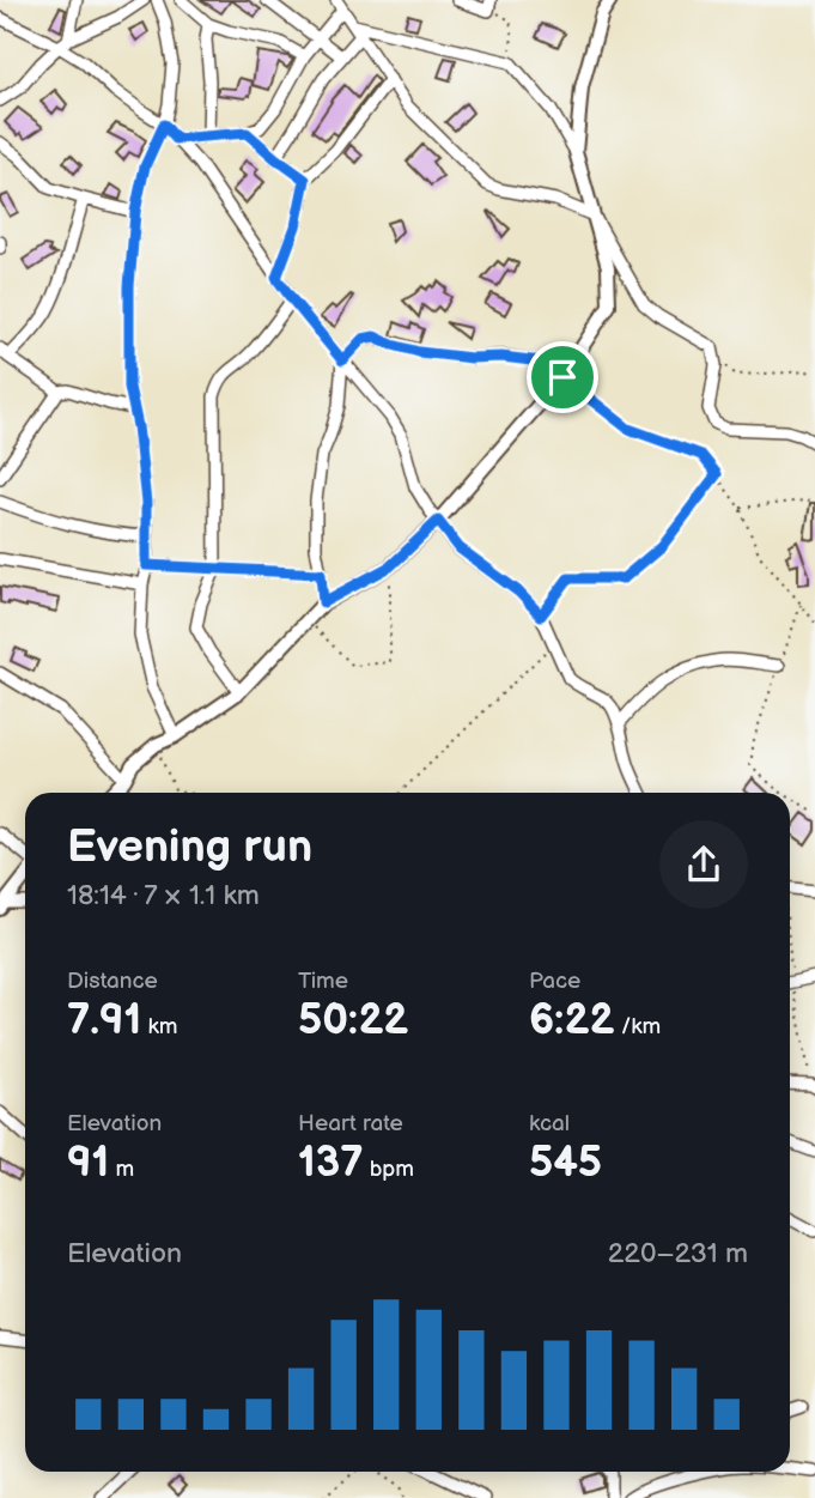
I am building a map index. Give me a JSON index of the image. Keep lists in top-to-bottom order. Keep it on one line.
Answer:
{"page":{"heading":["Evening run","18:14 · 7 × 1.1 km"],"stats":[["Distance","7.91 km"],["Time","50:22"],["Pace","6:22 /km"],["Elevation","91 m"],["Heart rate","137 bpm"],["kcal","545"]],"chart":["Elevation","220–231 m"]}}
